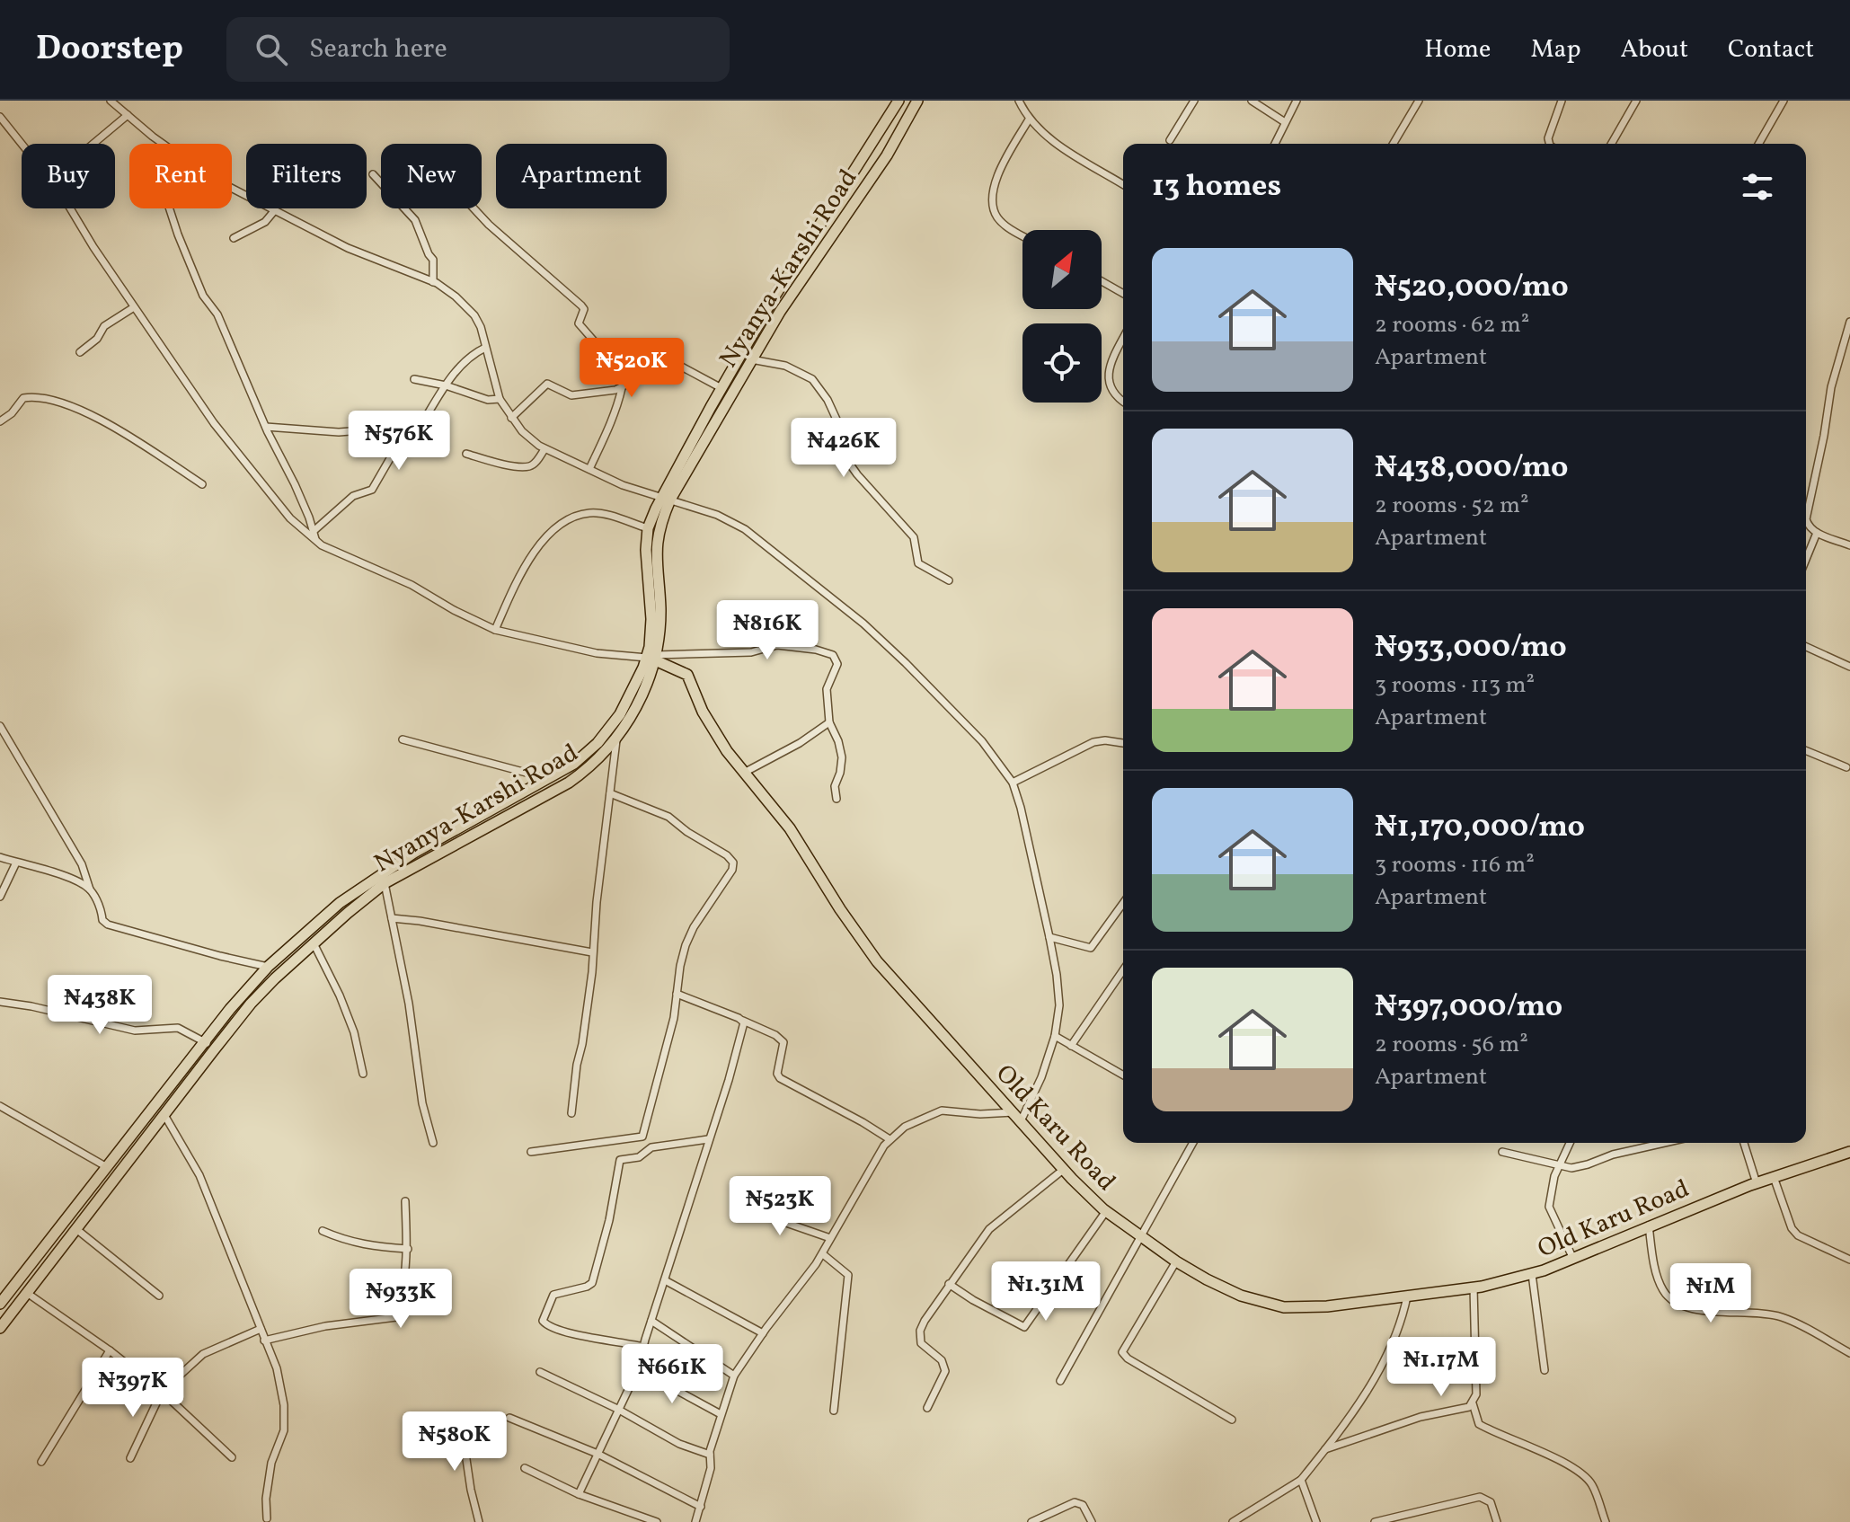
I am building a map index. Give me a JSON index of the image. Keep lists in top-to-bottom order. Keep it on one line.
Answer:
{"streets":{"main road":["Nyanya-Karshi Road","Old Karu Road"]},"crossings":[["Nyanya-Karshi Road","Old Karu Road"]],"north":"top right","page":{"header":"Doorstep","search":"Search here","nav":["Home","Map","About","Contact"],"chip":["Buy","Rent","Filters","New","Apartment"],"heading":"13 homes","list":[{"name":"₦520,000/mo","note":"2 rooms · 62 m² · Apartment"},{"name":"₦438,000/mo","note":"2 rooms · 52 m² · Apartment"},{"name":"₦933,000/mo","note":"3 rooms · 113 m² · Apartment"},{"name":"₦1,170,000/mo","note":"3 rooms · 116 m² · Apartment"},{"name":"₦397,000/mo","note":"2 rooms · 56 m² · Apartment"}],"price":["₦520K","₦576K","₦426K","₦816K","₦438K","₦523K","₦1.31M","₦1M","₦933K","₦1.17M","₦661K","₦397K","₦580K"]}}
